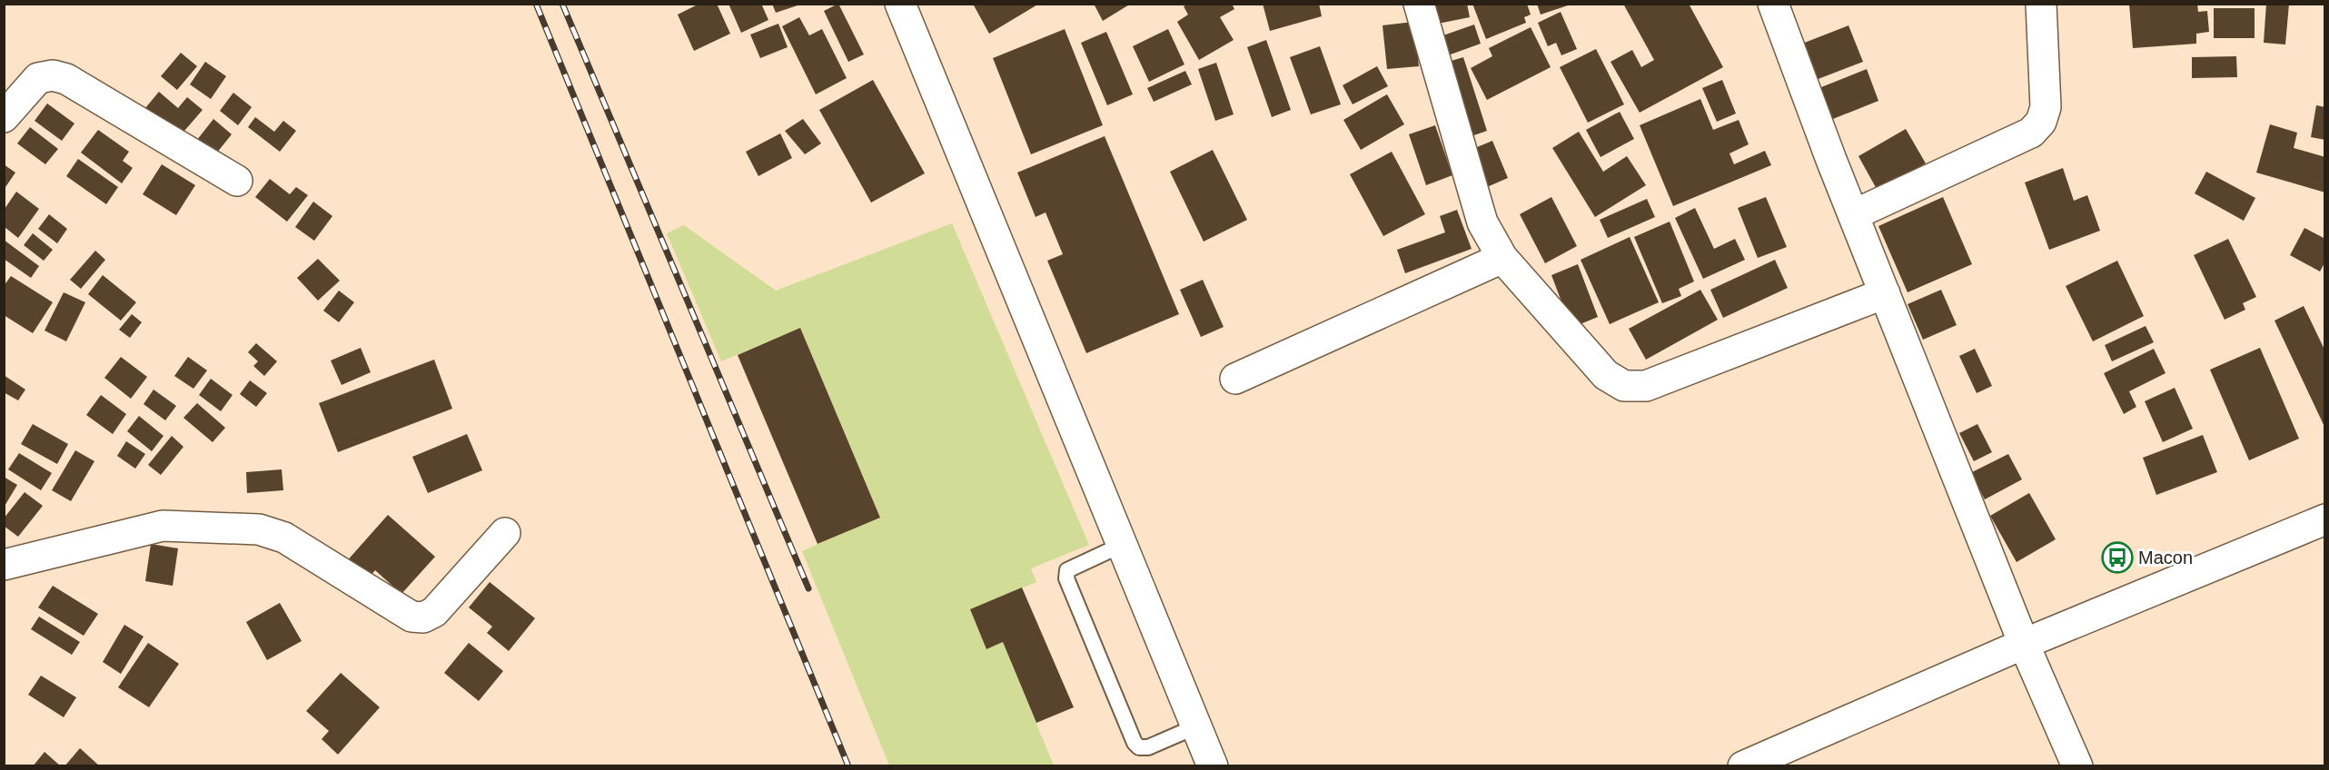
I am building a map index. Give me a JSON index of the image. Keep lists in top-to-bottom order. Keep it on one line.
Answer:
{"places":{"bus stop":["Macon"]}}
